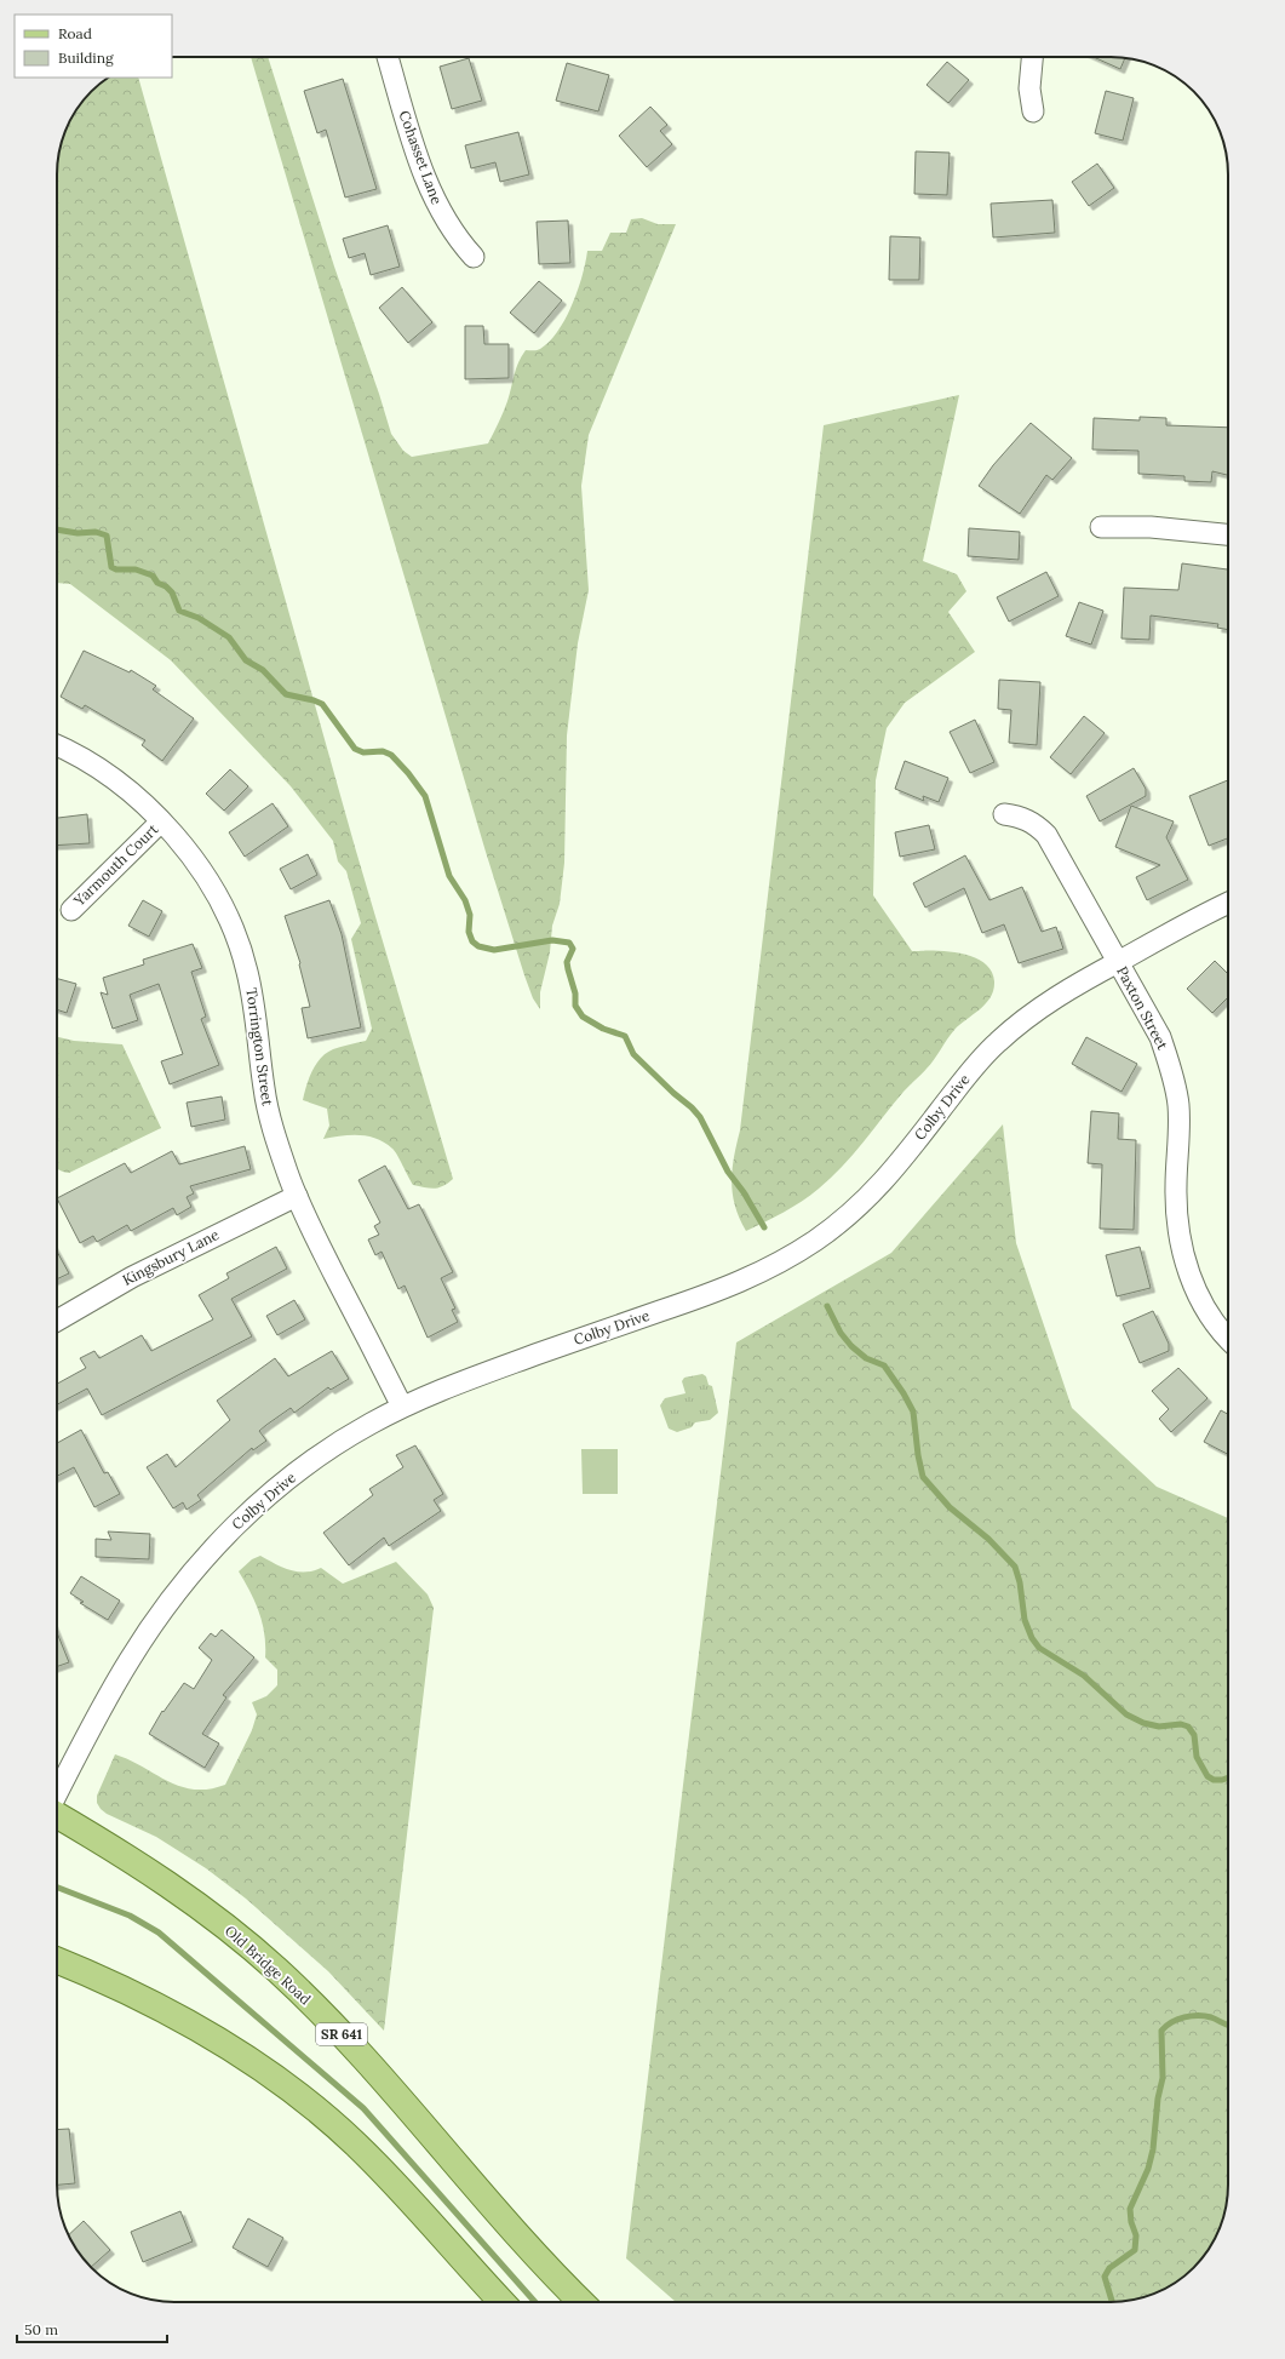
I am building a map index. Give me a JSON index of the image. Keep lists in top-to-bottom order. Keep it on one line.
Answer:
{"streets":{"main road":["Old Bridge Road","SR 641"],"street":["Cohasset Lane","Yarmouth Court","Paxton Street","Torrington Street","Colby Drive","Kingsbury Lane"]},"crossings":[["Yarmouth Court","Torrington Street"],["Paxton Street","Colby Drive"],["Torrington Street","Colby Drive"],["Torrington Street","Kingsbury Lane"]],"legend":["Road","Building"],"scale_bar":"50 m"}
